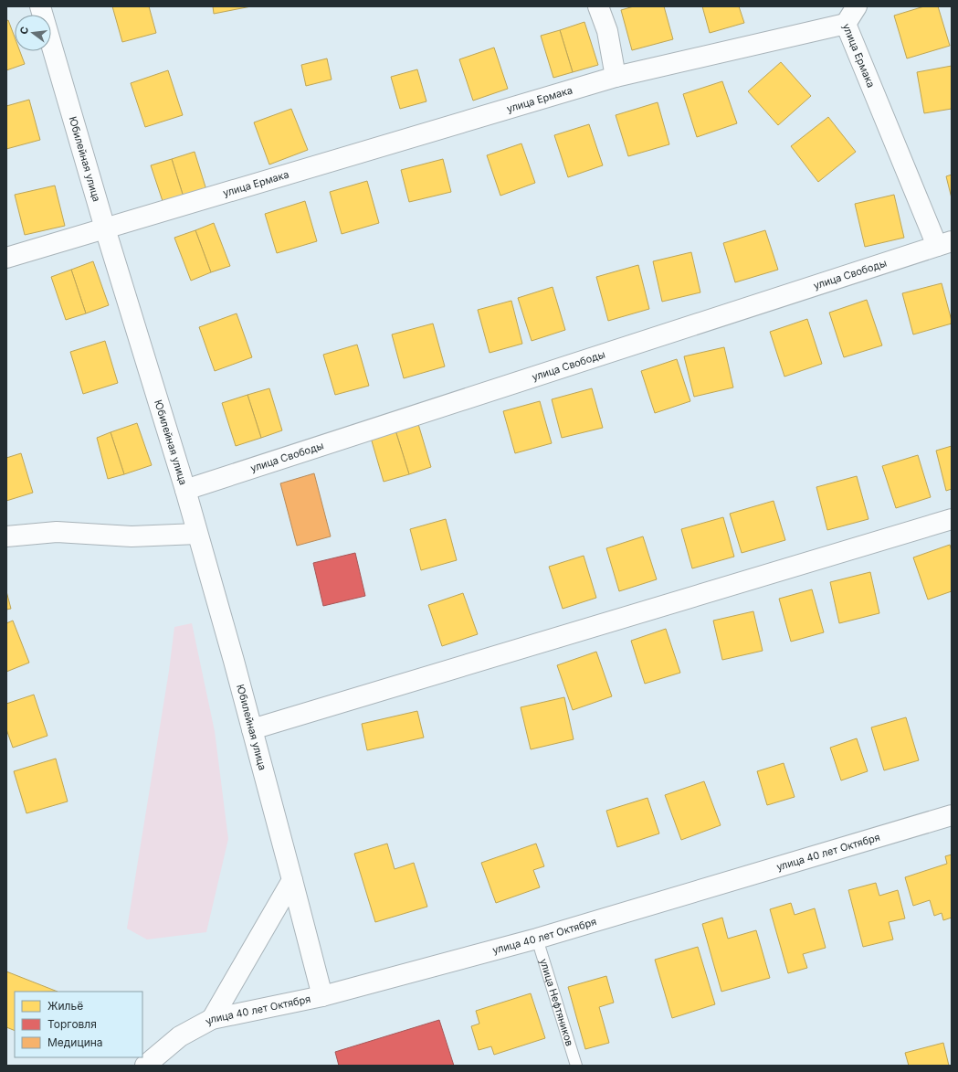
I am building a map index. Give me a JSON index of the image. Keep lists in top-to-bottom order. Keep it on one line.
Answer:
{"streets":{"street":["улица Ермака","Юбилейная улица","улица Свободы","улица 40 лет Октября"],"lane":["улица Нефтяников"]},"crossings":[["улица Ермака","Юбилейная улица"],["улица Ермака","улица Свободы"],["Юбилейная улица","улица Свободы"],["Юбилейная улица","улица 40 лет Октября"],["улица 40 лет Октября","улица Нефтяников"]],"legend":["Жильё","Торговля","Медицина"],"north":"left"}
